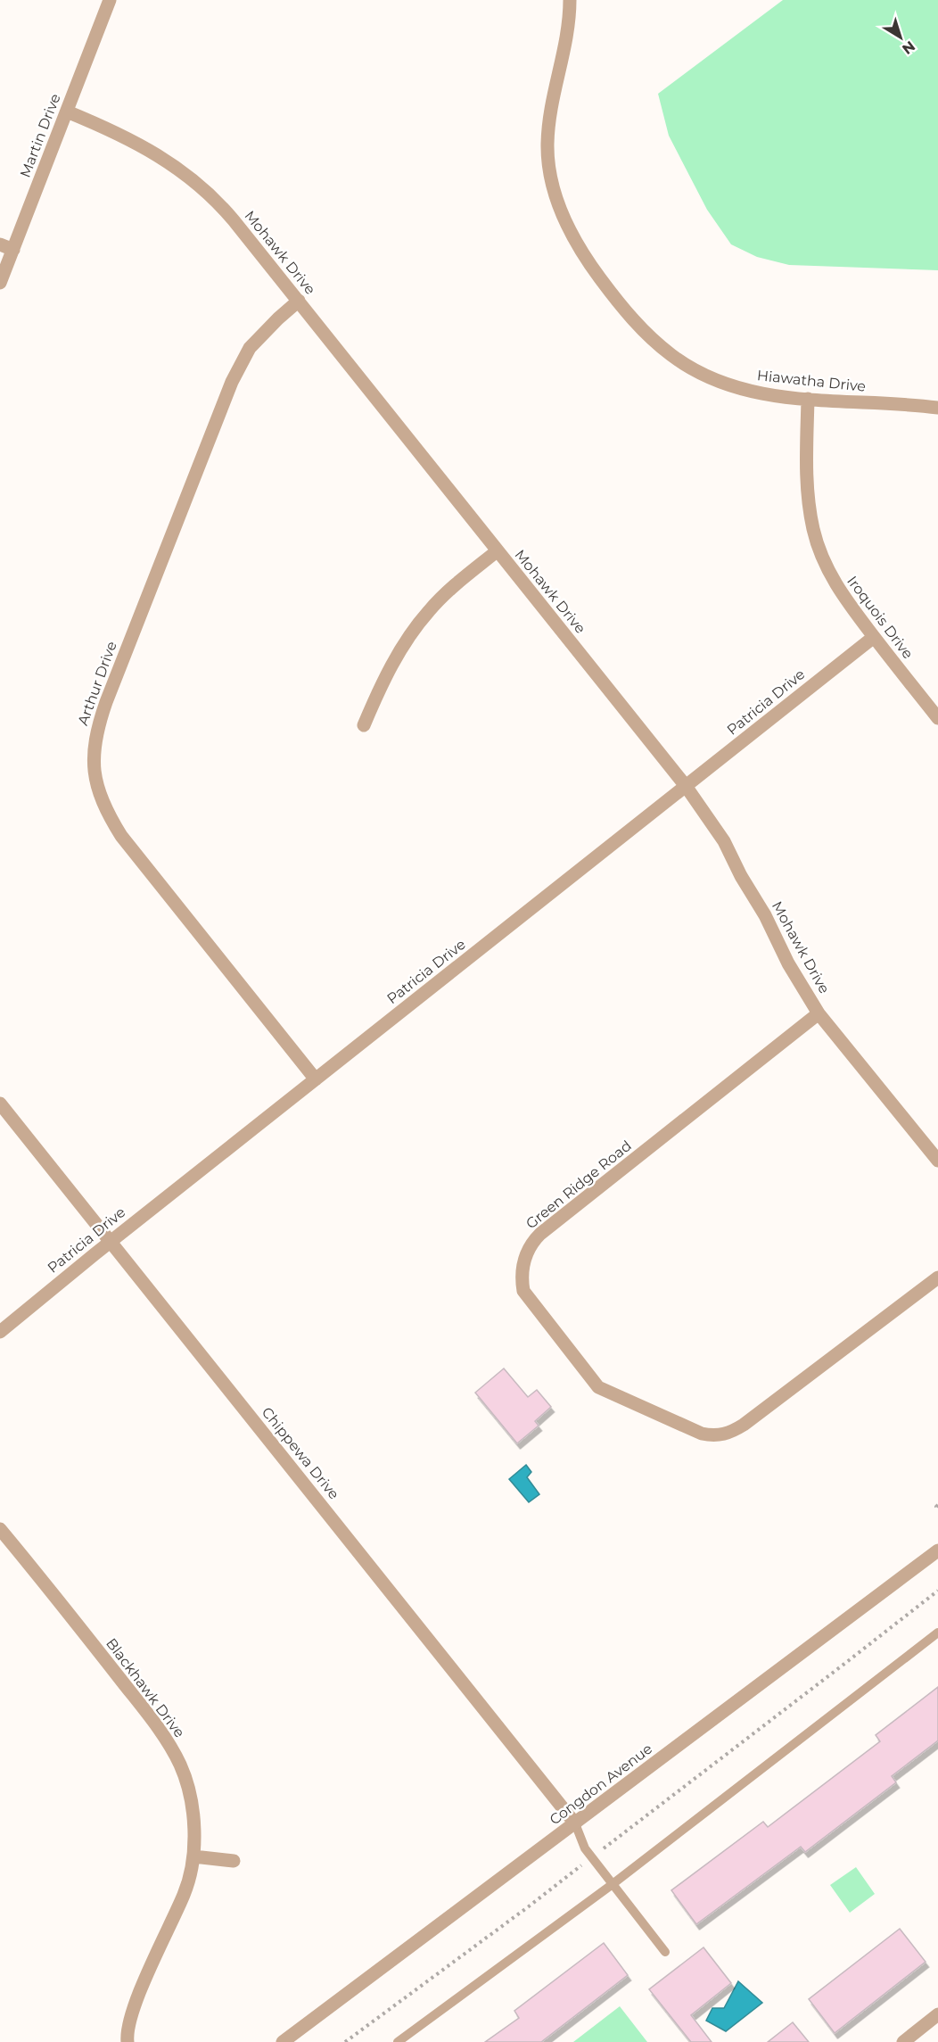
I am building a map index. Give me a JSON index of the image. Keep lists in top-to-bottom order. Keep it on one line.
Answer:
{"streets":{"street":["Martin Drive","Mohawk Drive","Hiawatha Drive","Iroquois Drive","Arthur Drive","Patricia Drive","Green Ridge Road","Chippewa Drive","Blackhawk Drive","Congdon Avenue"]},"crossings":[["Martin Drive","Mohawk Drive"],["Mohawk Drive","Arthur Drive"],["Mohawk Drive","Patricia Drive"],["Mohawk Drive","Green Ridge Road"],["Hiawatha Drive","Iroquois Drive"],["Iroquois Drive","Patricia Drive"],["Arthur Drive","Patricia Drive"],["Patricia Drive","Chippewa Drive"],["Chippewa Drive","Congdon Avenue"]],"north":"bottom right"}
